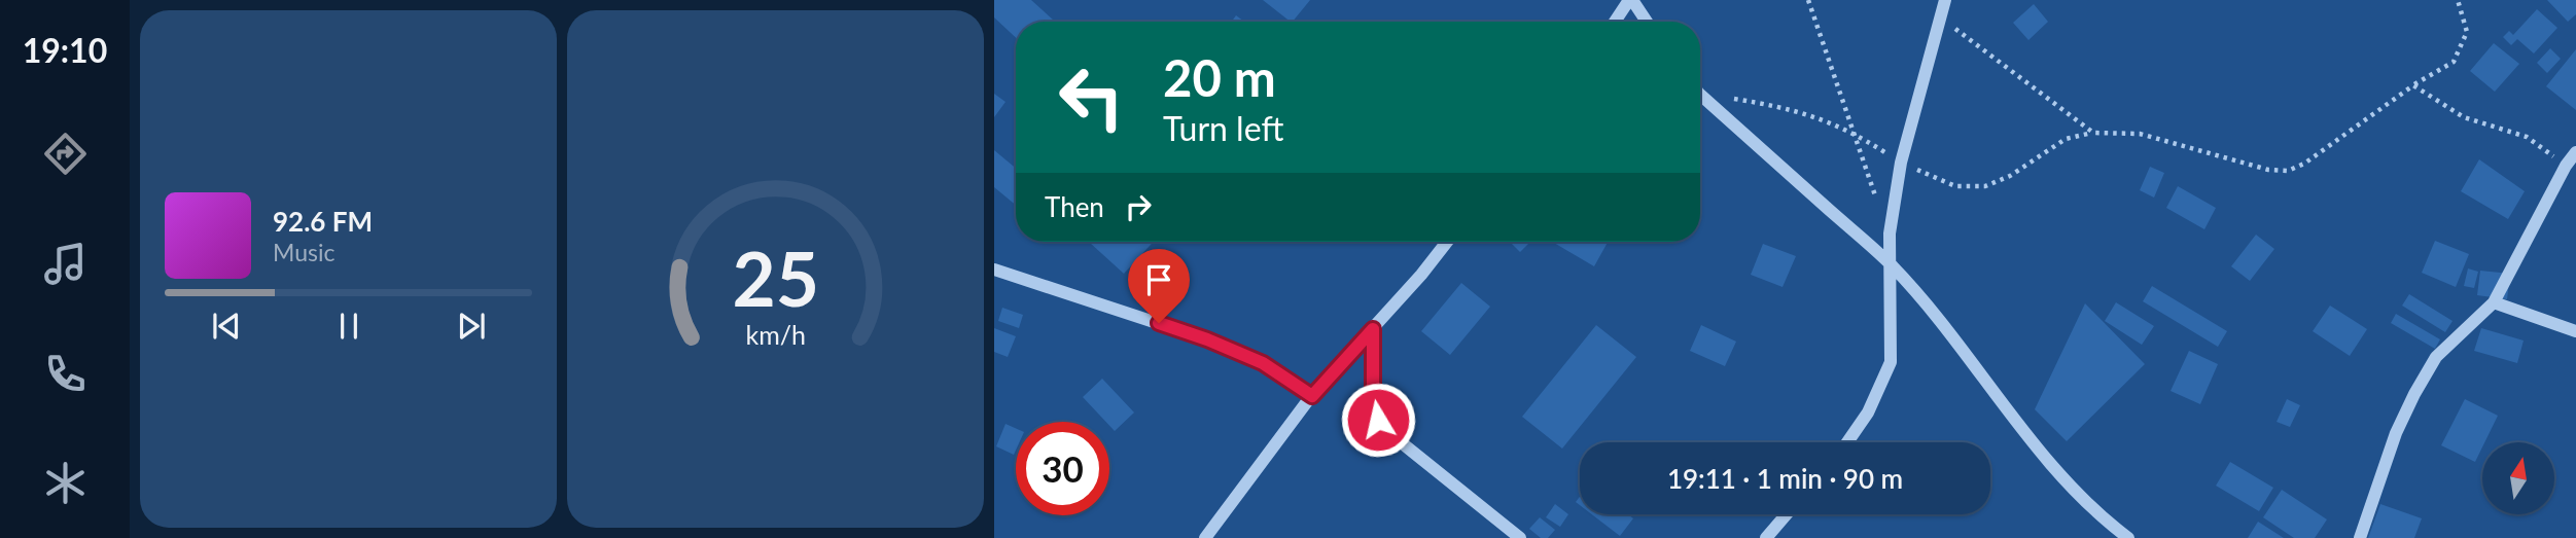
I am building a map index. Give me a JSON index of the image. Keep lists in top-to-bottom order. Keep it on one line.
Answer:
{"north":"top","page":{"tabs":"19:10","turn":["20 m","Turn left"],"then":"Then","song":["92.6 FM","Music"],"limit":"30","trip":"19:11 · 1 min · 90 m","gauge":["25","km/h"]}}
